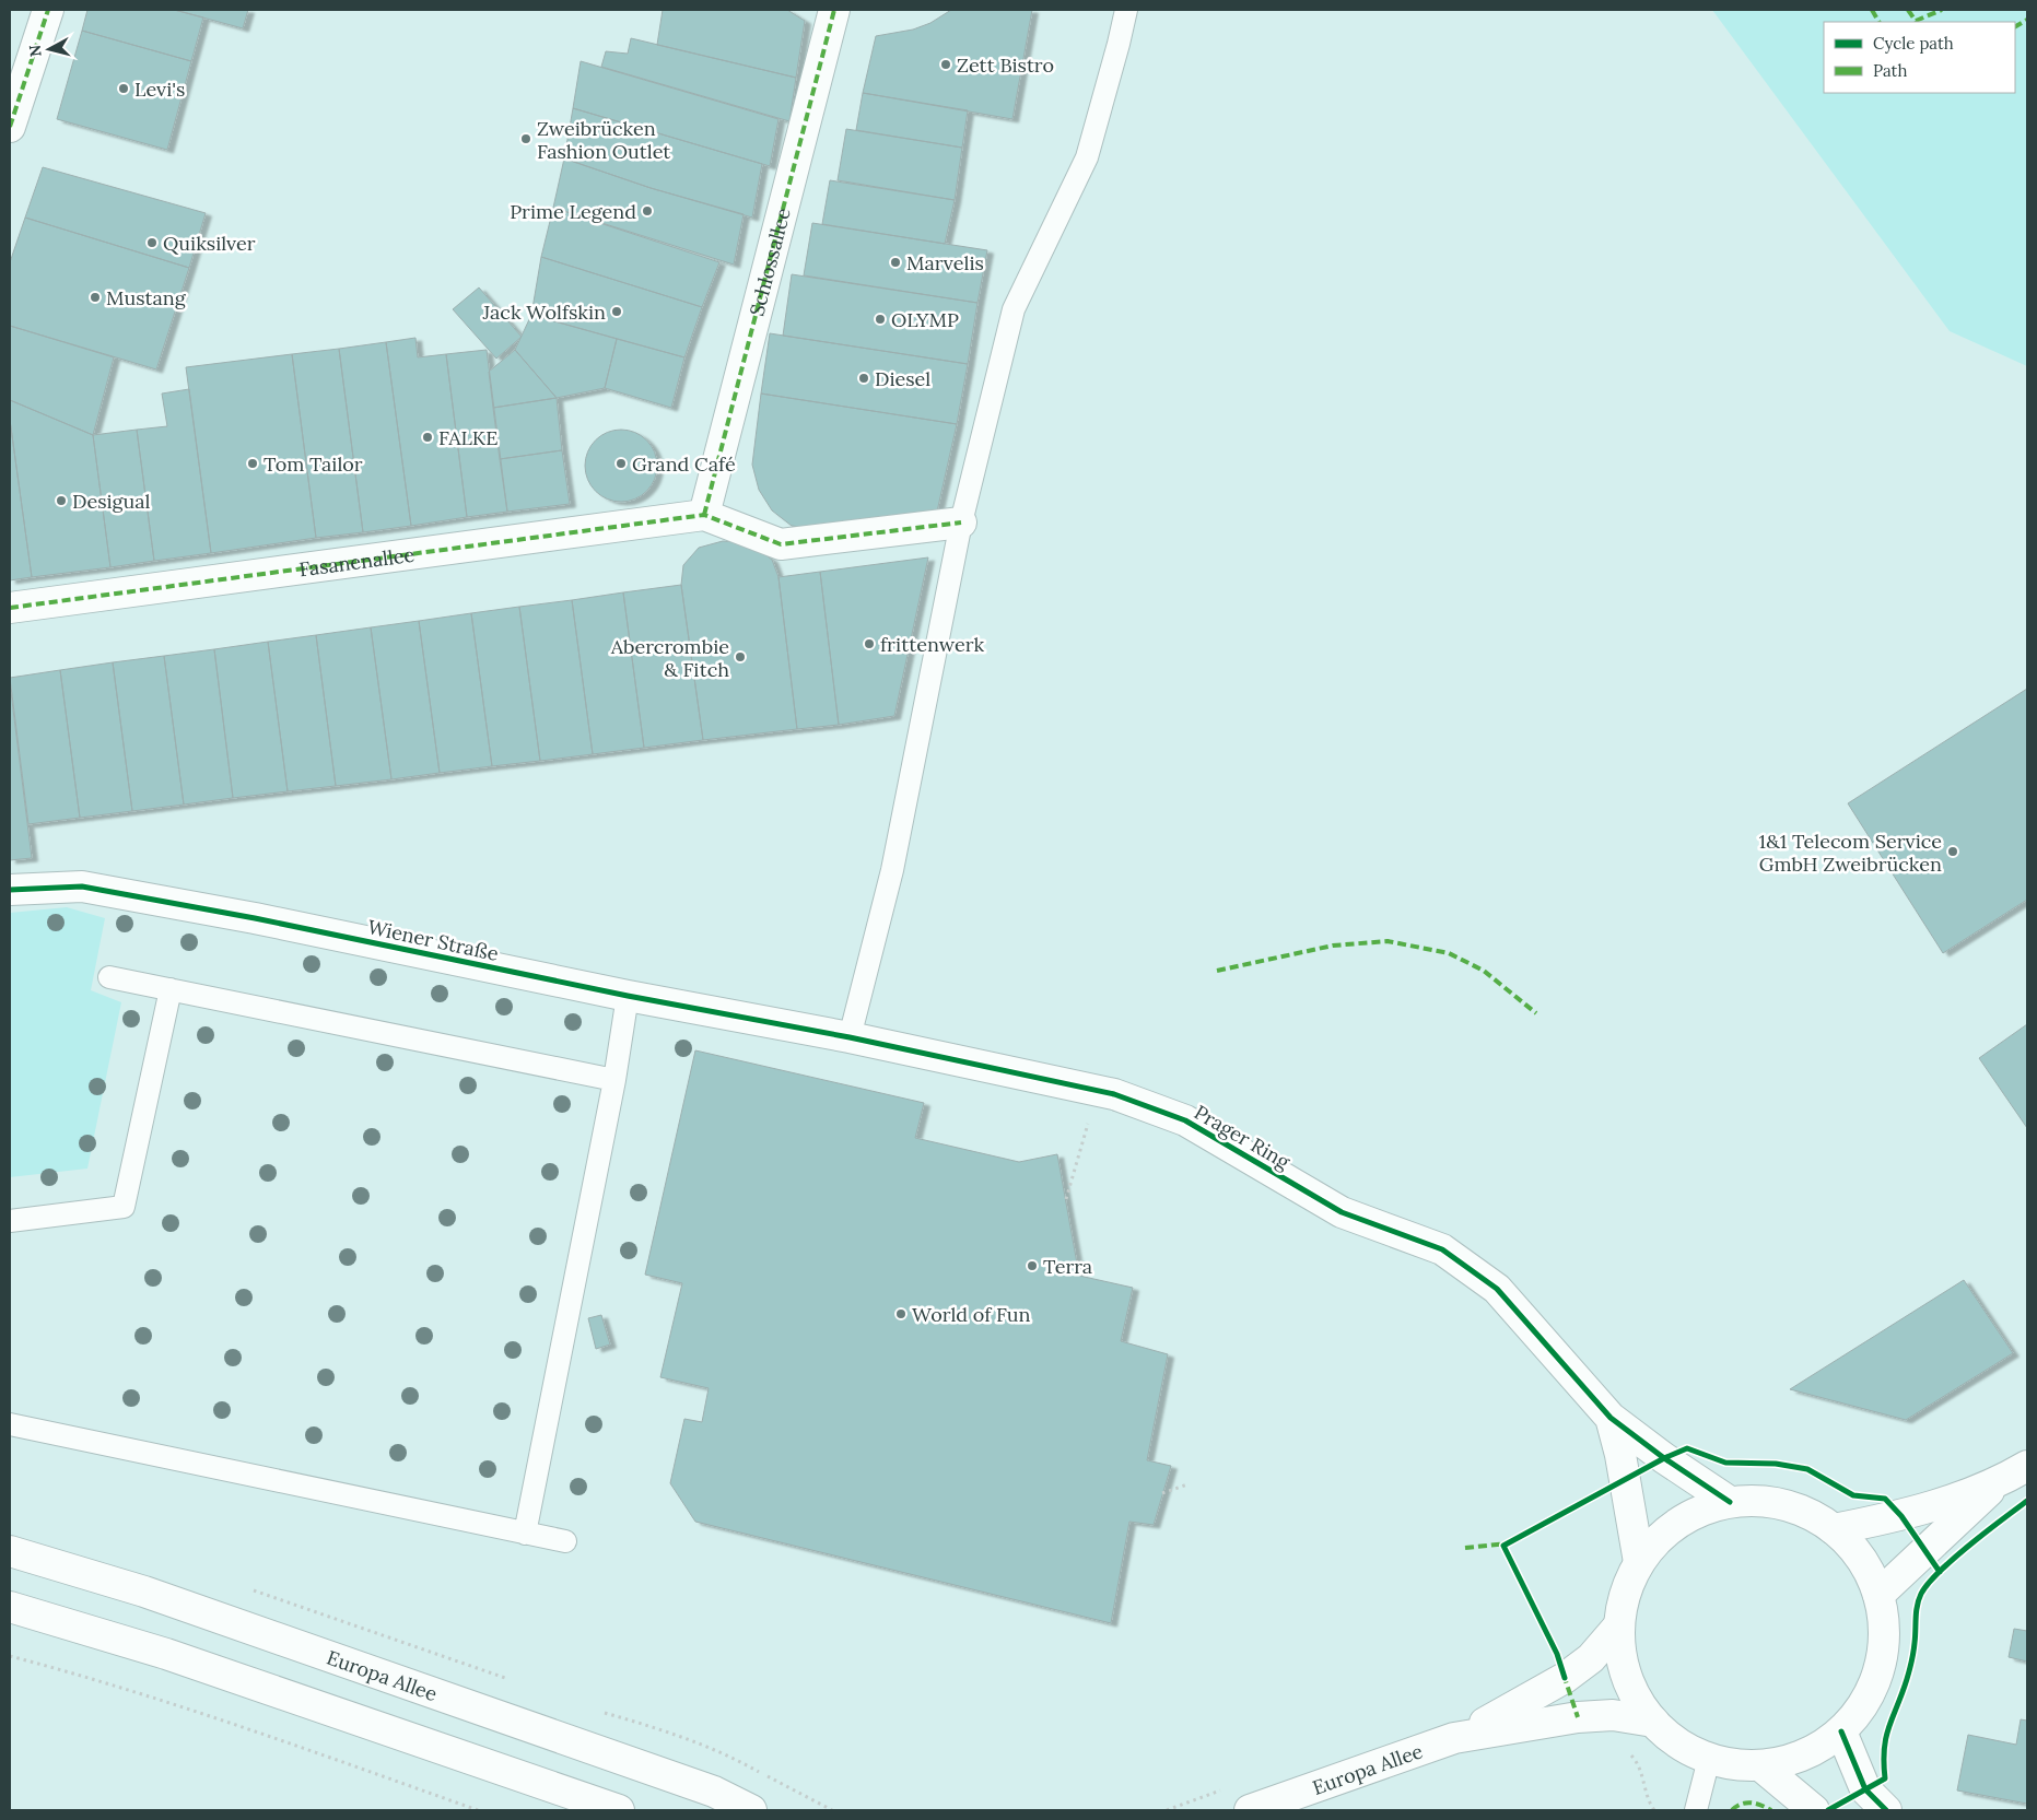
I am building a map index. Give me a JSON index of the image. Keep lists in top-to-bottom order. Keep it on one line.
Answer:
{"streets":{"street":["Schlossallee","Fasanenallee","Wiener Straße","Prager Ring","Europa Allee"]},"crossings":[["Schlossallee","Fasanenallee"],["Wiener Straße","Prager Ring"]],"places":["Zett Bistro","Levi's","Zweibrücken Fashion Outlet","Prime Legend","Quiksilver","Marvelis","Mustang","Jack Wolfskin","OLYMP","Diesel","FALKE","Tom Tailor","Grand Café","Desigual","frittenwerk","Abercrombie & Fitch","1&1 Telecom Service GmbH Zweibrücken","Terra","World of Fun"],"legend":["Cycle path","Path"],"north":"left"}
